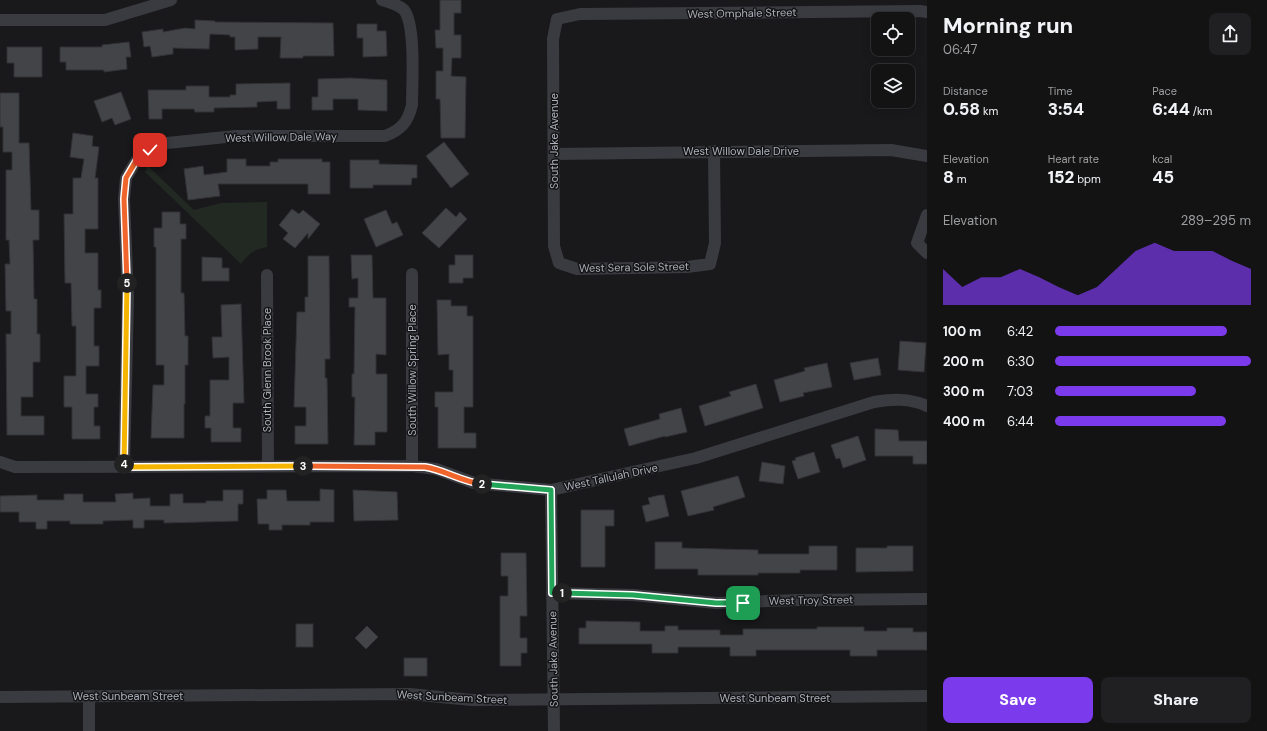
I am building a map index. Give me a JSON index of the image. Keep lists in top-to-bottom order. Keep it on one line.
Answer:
{"streets":{"street":["West Omphale Street","West Willow Dale Way","South Jake Avenue","West Willow Dale Drive","West Sera Sole Street","South Glenn Brook Place","South Willow Spring Place","West Tallulah Drive","West Troy Street","West Sunbeam Street"]},"crossings":[["West Omphale Street","South Jake Avenue"],["West Willow Dale Way","West Tallulah Drive"],["South Jake Avenue","West Willow Dale Drive"],["South Jake Avenue","West Sera Sole Street"],["South Jake Avenue","West Tallulah Drive"],["South Jake Avenue","West Troy Street"],["South Jake Avenue","West Sunbeam Street"],["West Willow Dale Drive","West Sera Sole Street"],["South Glenn Brook Place","West Tallulah Drive"],["South Willow Spring Place","West Tallulah Drive"]],"page":{"heading":["Morning run","06:47"],"stats":[["Distance","0.58 km"],["Time","3:54"],["Pace","6:44 /km"],["Elevation","8 m"],["Heart rate","152 bpm"],["kcal","45"]],"chart":["Elevation","289–295 m"],"pins":["5","4","3","2","1"],"list":[{"name":"100 m","note":"6:42"},{"name":"200 m","note":"6:30"},{"name":"300 m","note":"7:03"},{"name":"400 m","note":"6:44"}],"buttons":["Save","Share"]}}
